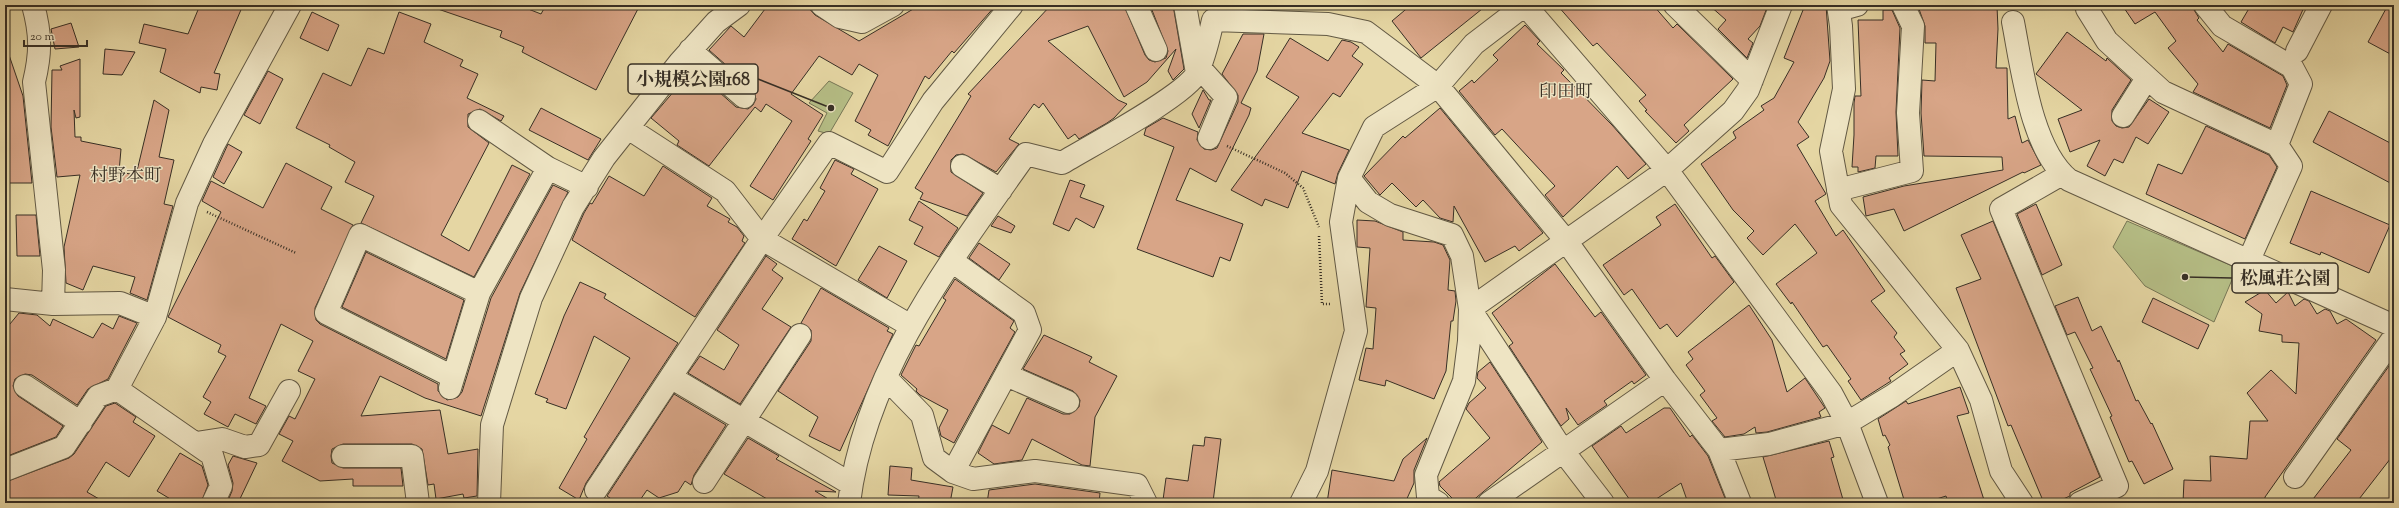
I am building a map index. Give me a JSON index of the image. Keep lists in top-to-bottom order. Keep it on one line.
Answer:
{"districts":["印田町","村野本町"],"places":["小規模公園168","松風荘公園"],"scale_bar":"20 m"}
